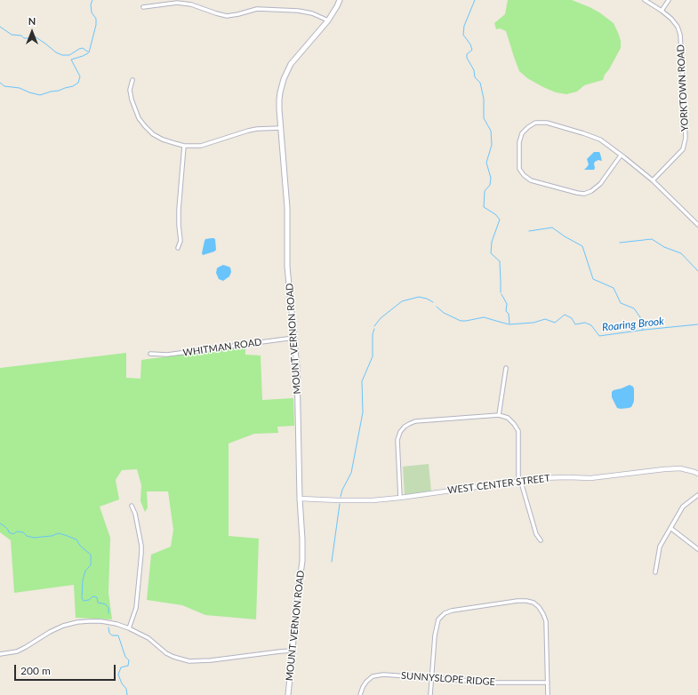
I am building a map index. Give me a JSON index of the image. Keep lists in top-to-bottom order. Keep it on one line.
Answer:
{"streets":{"main road":["MOUNT VERNON ROAD"],"street":["YORKTOWN ROAD","WHITMAN ROAD","WEST CENTER STREET","SUNNYSLOPE RIDGE"]},"crossings":[["MOUNT VERNON ROAD","WHITMAN ROAD"],["MOUNT VERNON ROAD","WEST CENTER STREET"]],"water":["Roaring Brook"],"scale_bar":"200 m","north":"top"}
